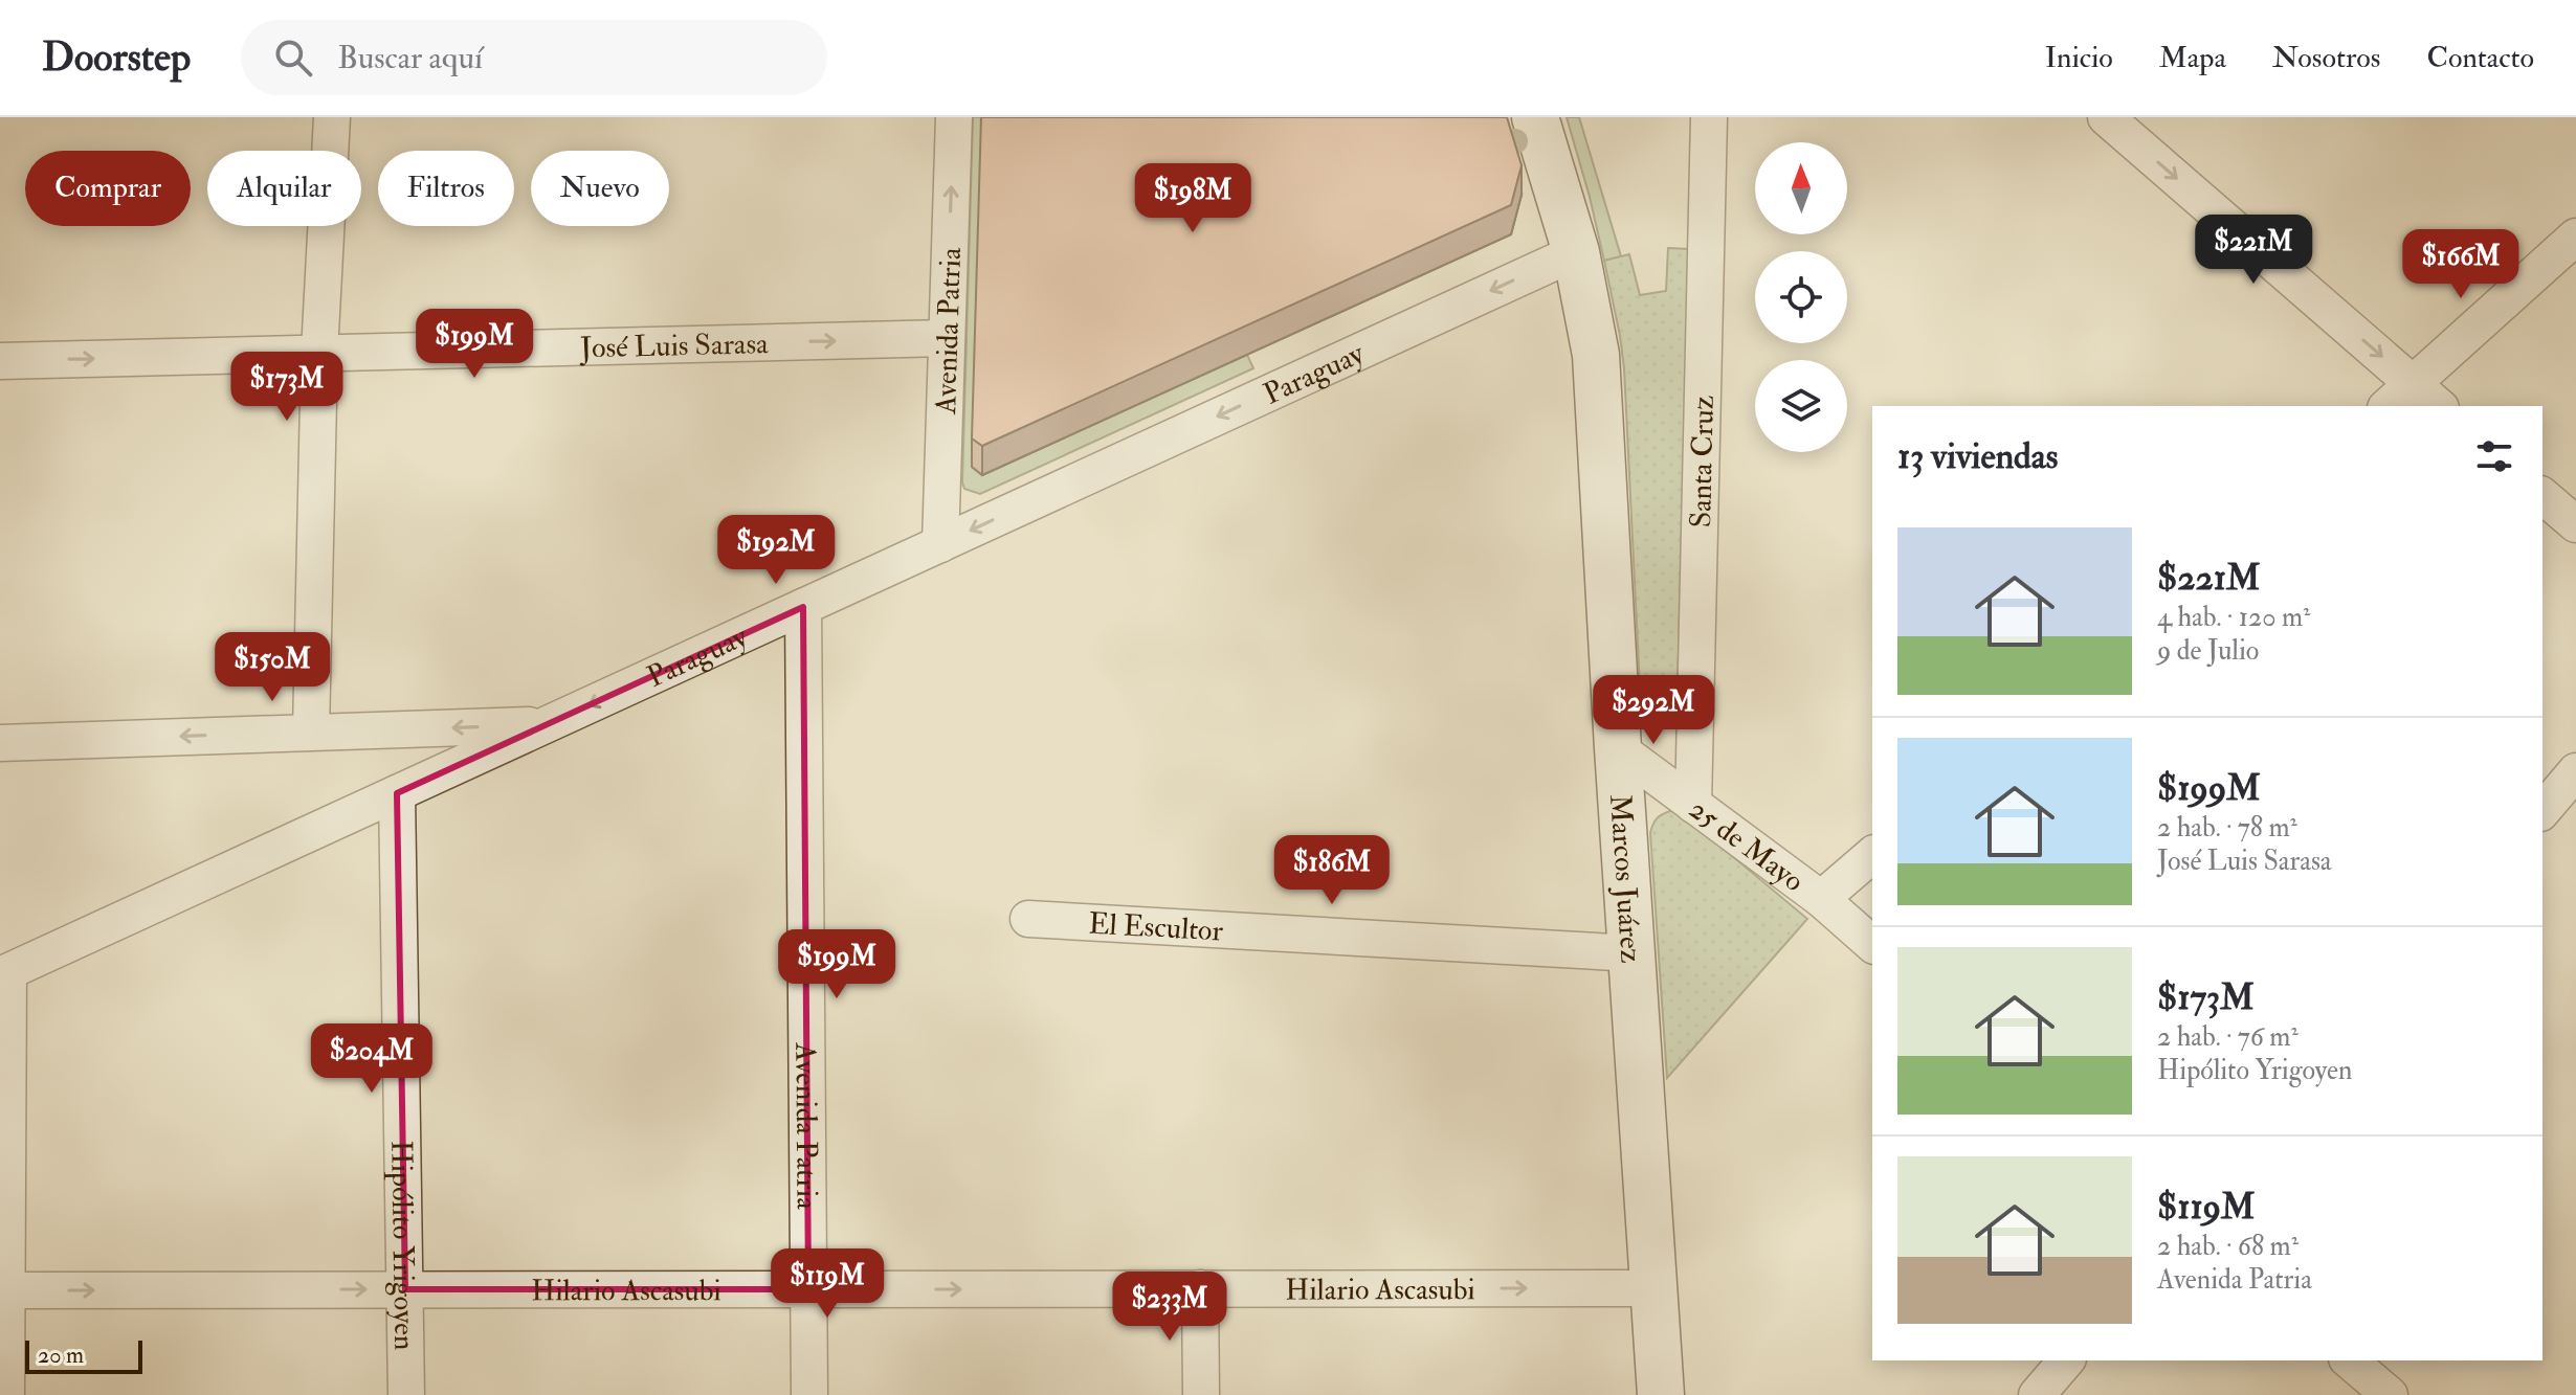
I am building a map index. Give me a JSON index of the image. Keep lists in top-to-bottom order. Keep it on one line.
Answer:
{"streets":{"main road":["Marcos Juárez"],"street":["Avenida Patria","José Luis Sarasa","Paraguay","Santa Cruz","25 de Mayo","El Escultor","Hipólito Yrigoyen","Hilario Ascasubi"]},"crossings":[["Avenida Patria","José Luis Sarasa"],["Avenida Patria","Paraguay"],["Avenida Patria","Hilario Ascasubi"],["Paraguay","Marcos Juárez"],["Paraguay","Hipólito Yrigoyen"],["Santa Cruz","25 de Mayo"],["25 de Mayo","Marcos Juárez"],["Marcos Juárez","El Escultor"],["Marcos Juárez","Hilario Ascasubi"],["Hipólito Yrigoyen","Hilario Ascasubi"]],"one_way":["José Luis Sarasa","Paraguay","Hilario Ascasubi"],"scale_bar":"20 m","north":"top","page":{"header":"Doorstep","search":"Buscar aquí","nav":["Inicio","Mapa","Nosotros","Contacto"],"chip":["Comprar","Alquilar","Filtros","Nuevo"],"price":["$198M","$221M","$166M","$199M","$173M","$192M","$150M","$292M","$186M","$199M","$204M","$119M","$233M"],"heading":"13 viviendas","list":[{"name":"$221M","note":"4 hab. · 120 m² · 9 de Julio"},{"name":"$199M","note":"2 hab. · 78 m² · José Luis Sarasa"},{"name":"$173M","note":"2 hab. · 76 m² · Hipólito Yrigoyen"},{"name":"$119M","note":"2 hab. · 68 m² · Avenida Patria"}],"scale":"20 m"}}
